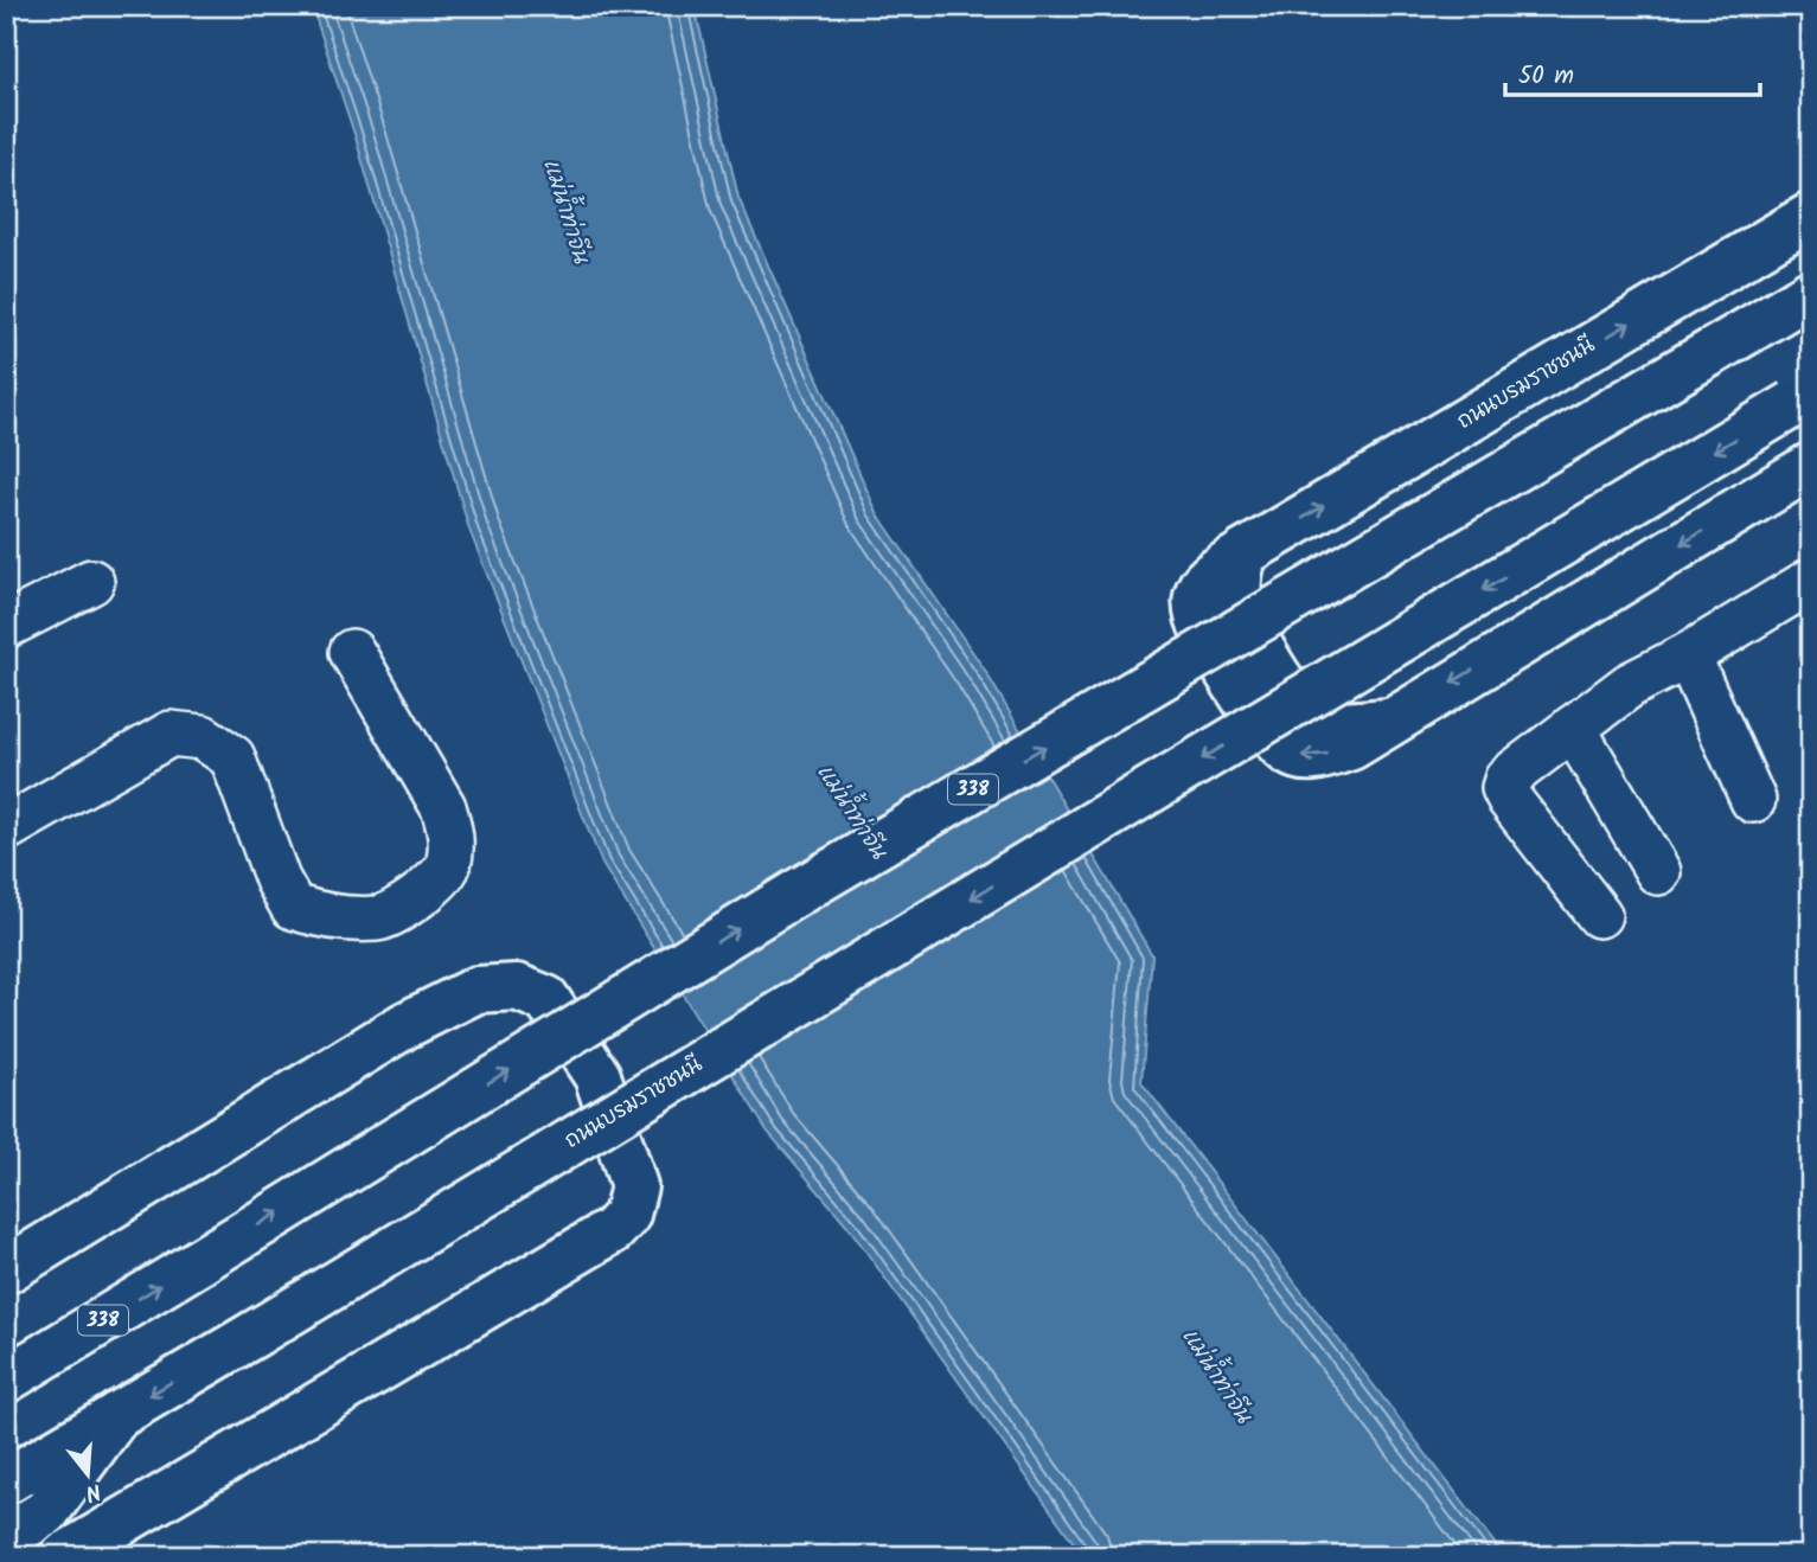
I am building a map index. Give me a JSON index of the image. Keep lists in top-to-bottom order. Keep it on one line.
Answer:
{"streets":{"main road":["ถนนบรมราชชนนี","338"]},"water":["แม่น้ำท่าจีน"],"scale_bar":"50 m","north":"bottom"}
